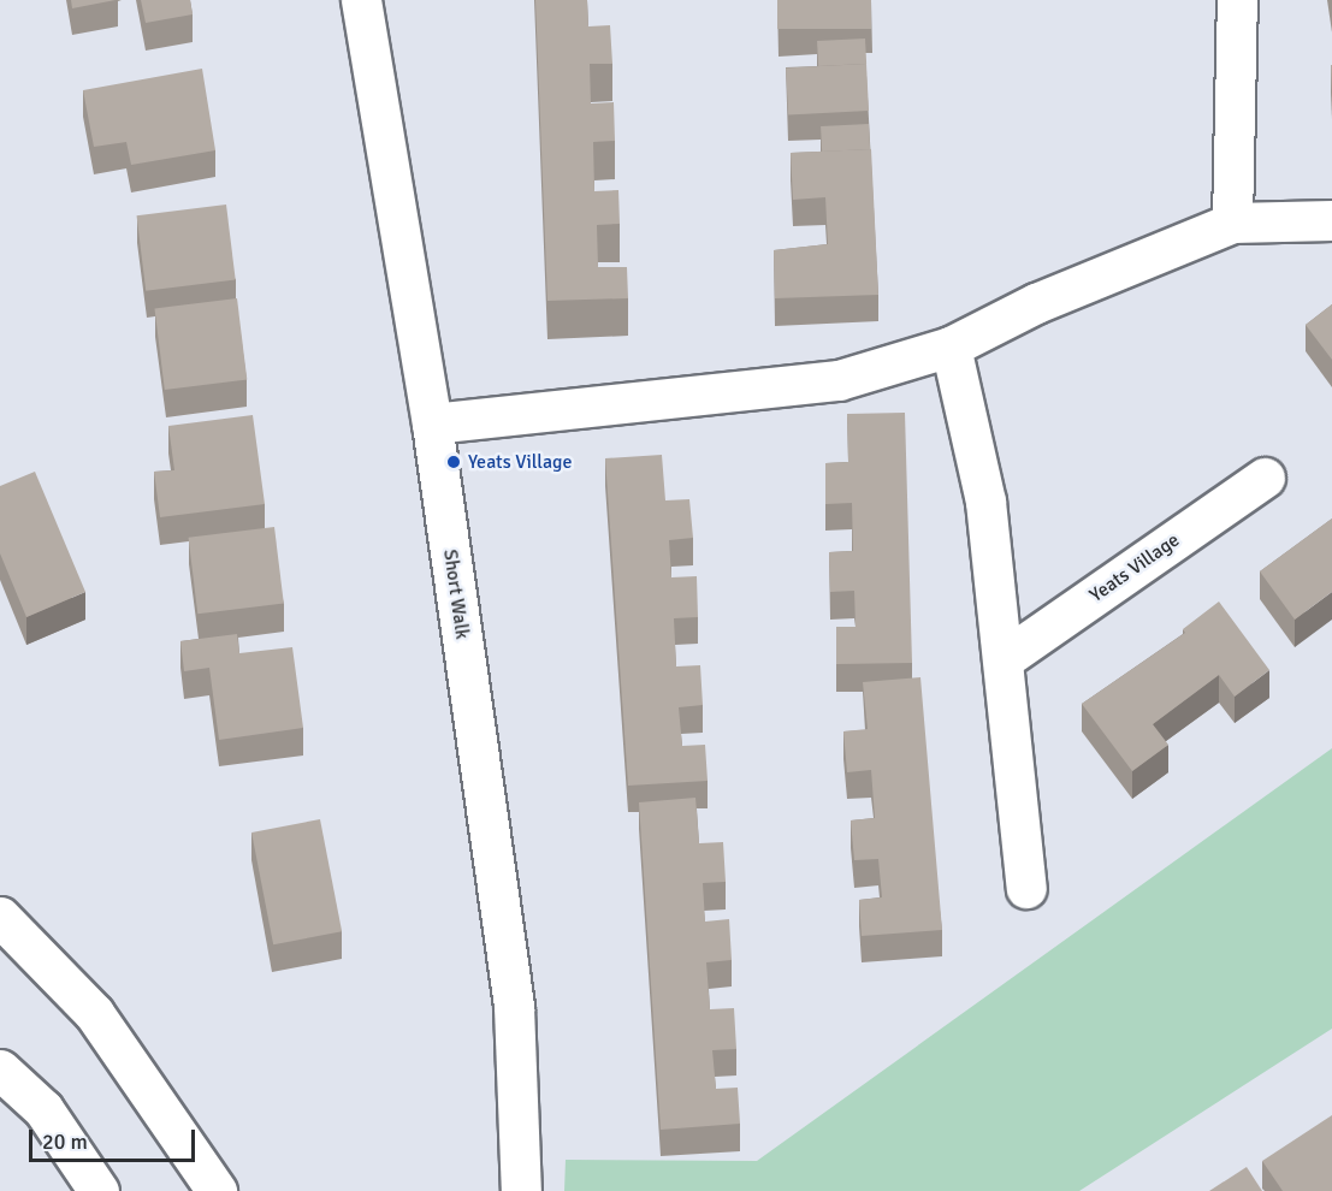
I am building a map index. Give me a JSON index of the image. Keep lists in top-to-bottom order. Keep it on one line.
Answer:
{"streets":{"street":["Yeats Village","Short Walk"]},"places":["Yeats Village"],"scale_bar":"20 m"}
